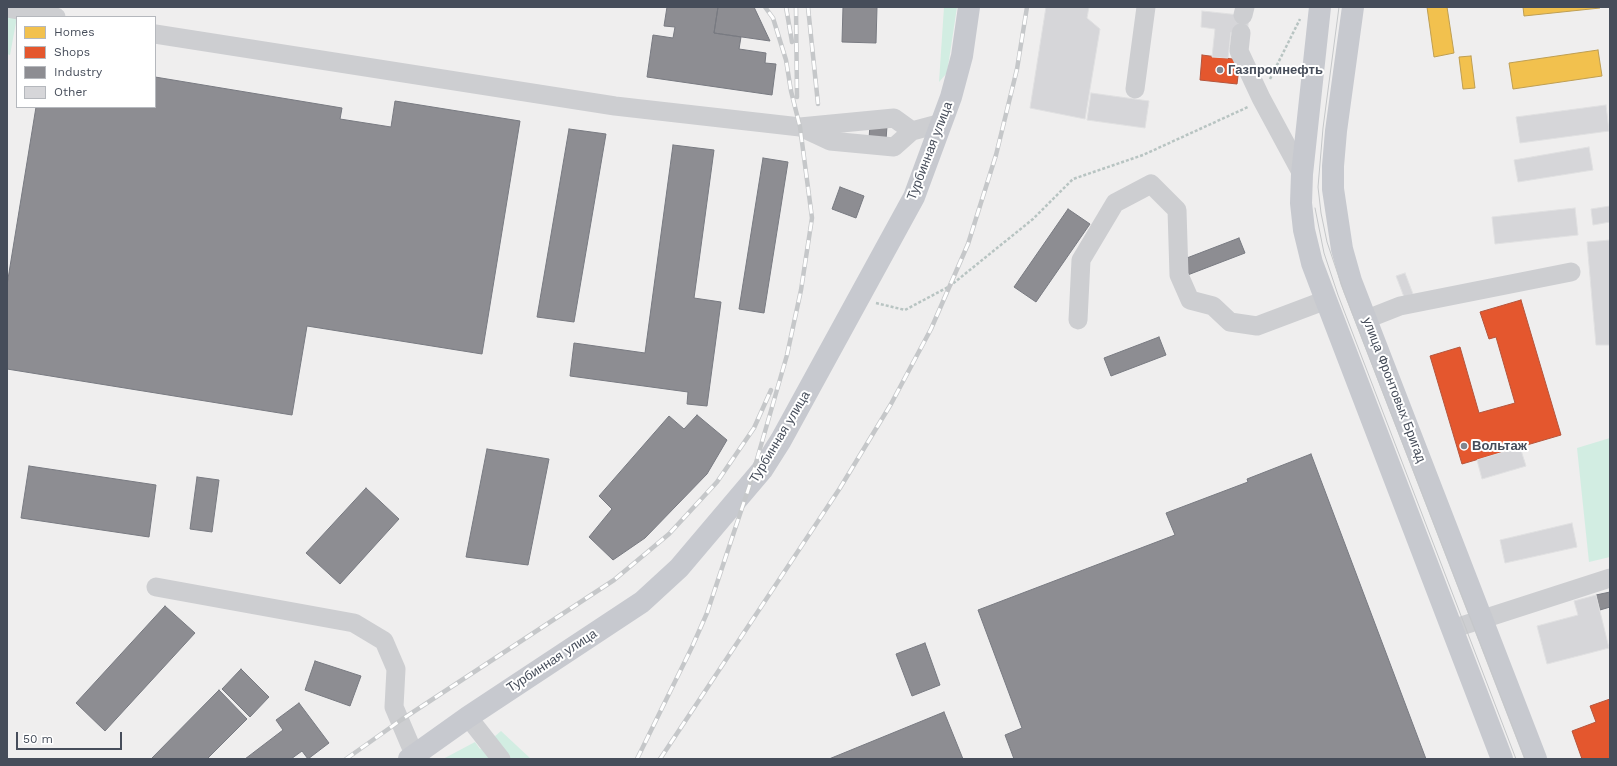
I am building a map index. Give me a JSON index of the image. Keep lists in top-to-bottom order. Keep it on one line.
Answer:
{"streets":{"main road":["Турбинная улица","улица Фронтовых Бригад"]},"places":["Газпромнефть","Вольтаж"],"legend":["Homes","Shops","Industry","Other"],"scale_bar":"50 m"}
